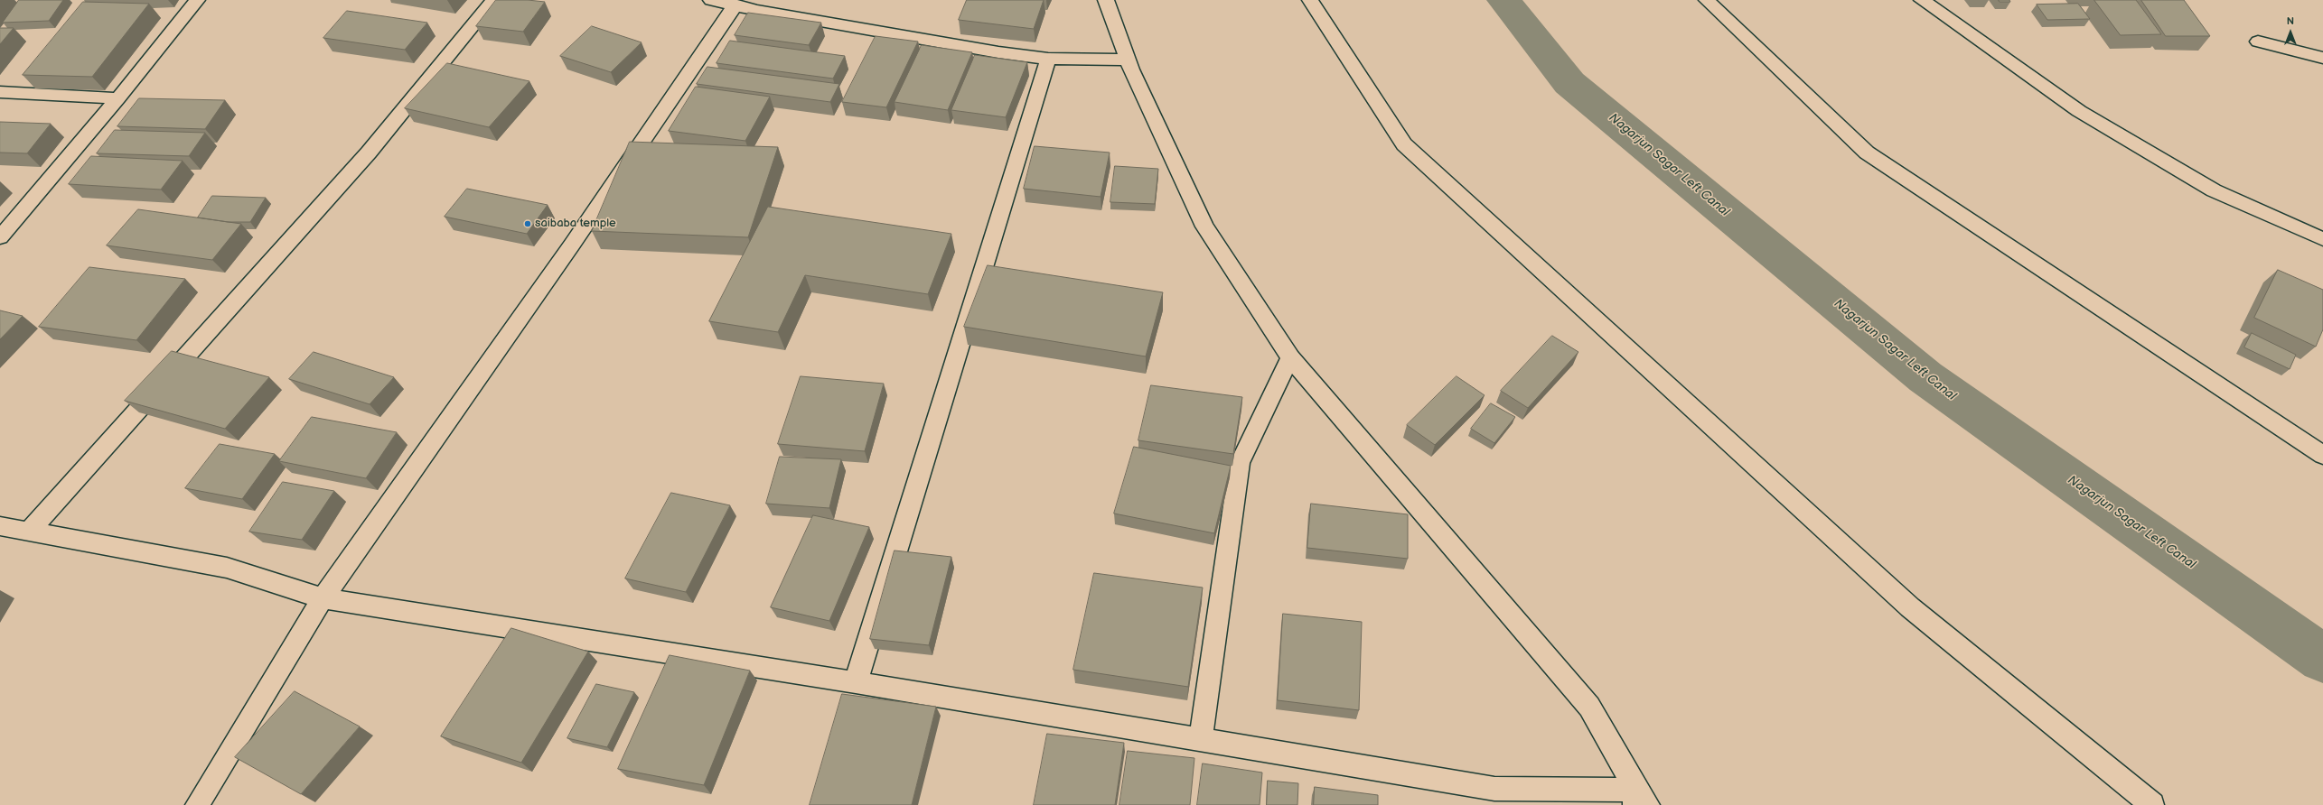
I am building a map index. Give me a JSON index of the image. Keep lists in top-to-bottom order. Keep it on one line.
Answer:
{"water":["Nagarjun Sagar Left Canal"],"places":["saibaba temple"],"north":"top"}
